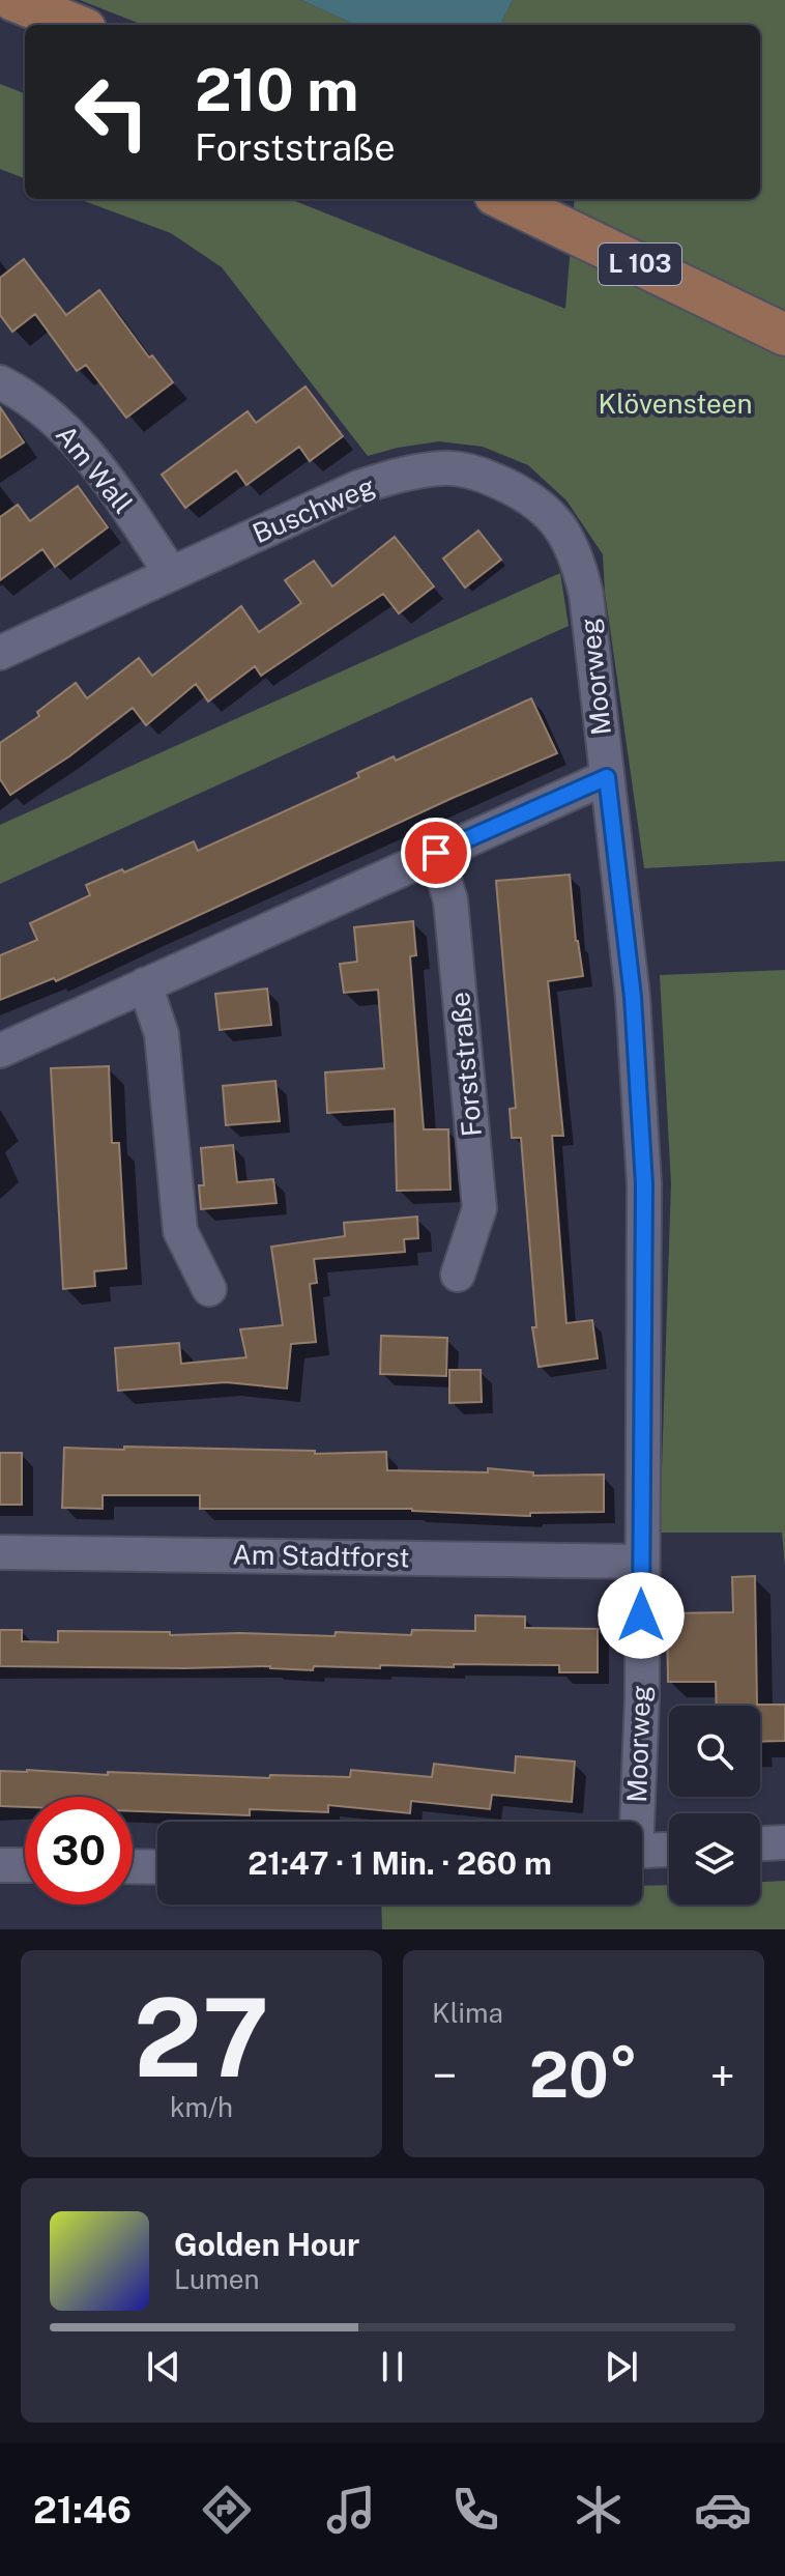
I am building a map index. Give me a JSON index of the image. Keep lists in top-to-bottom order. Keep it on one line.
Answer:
{"streets":{"main road":["L 103"],"street":["Am Wall","Buschweg","Moorweg","Forststraße","Am Stadtforst"]},"crossings":[["Am Wall","Buschweg"],["Buschweg","Moorweg"],["Moorweg","Am Stadtforst"]],"parks":["Klövensteen"],"page":{"turn":["210 m","Forststraße"],"limit":"30","trip":"21:47 · 1 Min. · 260 m","tile":[["27","km/h"],"Klima"],"heat":["−","20°","+"],"song":["Golden Hour","Lumen"],"tabs":"21:46"}}
